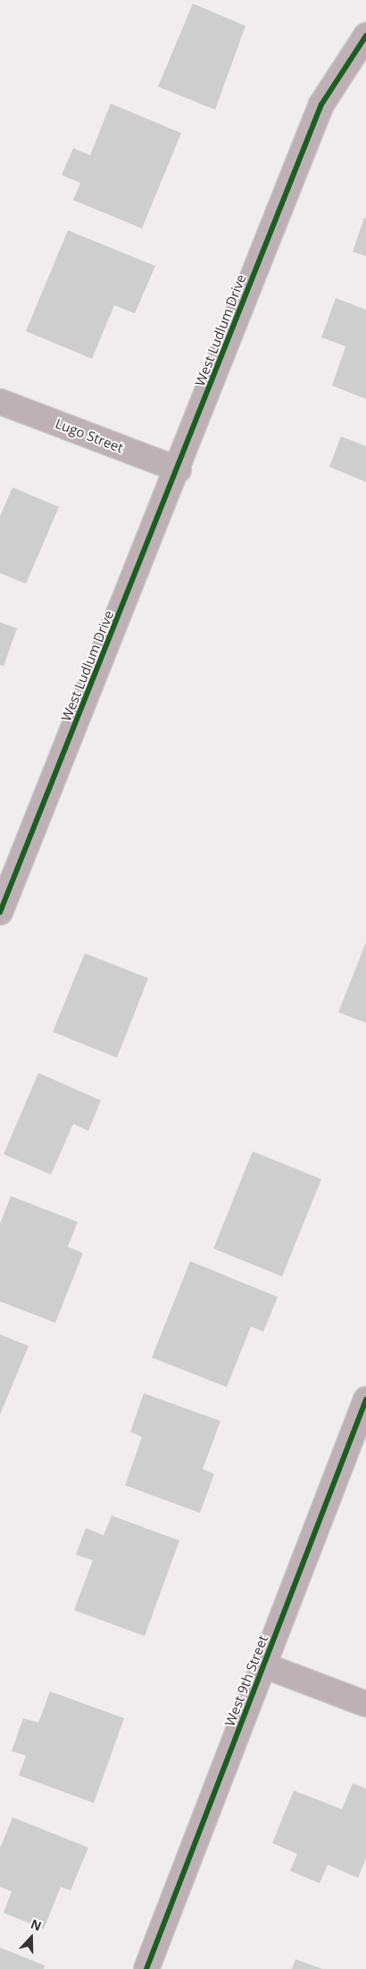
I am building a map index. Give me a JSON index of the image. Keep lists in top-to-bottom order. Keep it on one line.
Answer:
{"streets":{"street":["West Ludlum Drive","Lugo Street","West 9th Street"]},"crossings":[["West Ludlum Drive","Lugo Street"]],"north":"top"}
